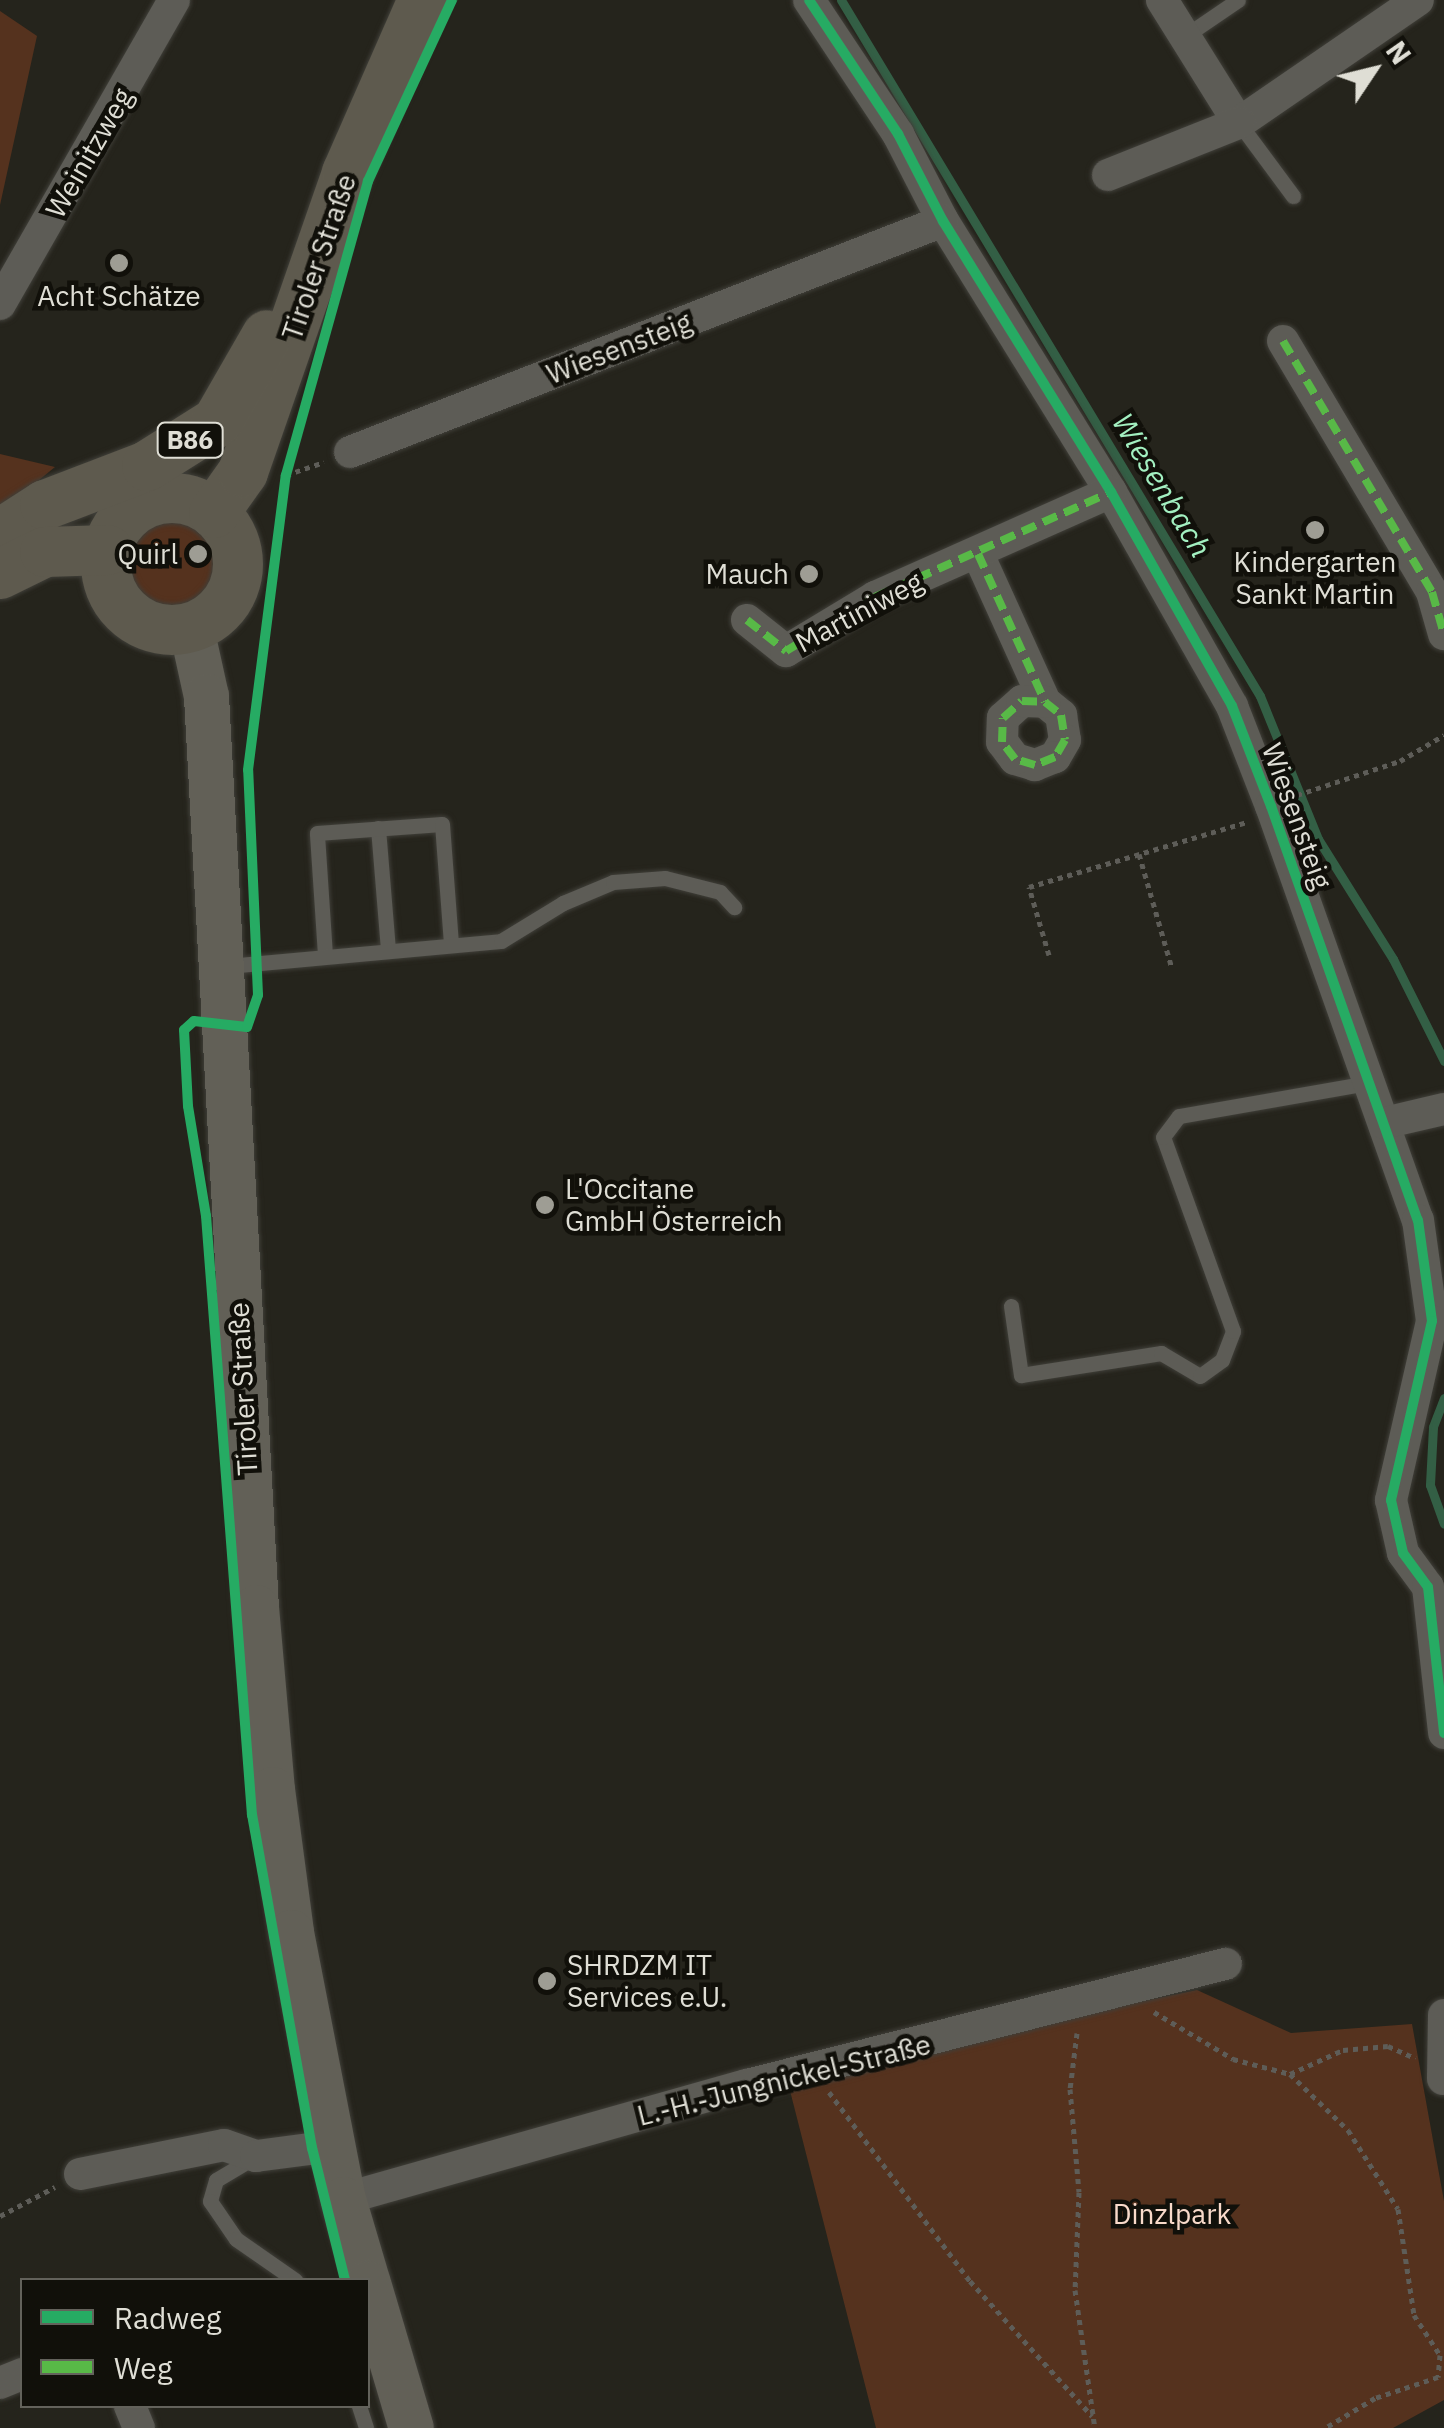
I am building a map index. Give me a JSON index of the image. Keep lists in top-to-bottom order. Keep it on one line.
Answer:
{"streets":{"main road":["Tiroler Straße","B86"],"street":["Weinitzweg","Wiesensteig","Martiniweg","L.-H.-Jungnickel-Straße"]},"crossings":[["Tiroler Straße","B86"],["Tiroler Straße","L.-H.-Jungnickel-Straße"],["Wiesensteig","Martiniweg"]],"water":["Wiesenbach"],"parks":["Dinzlpark"],"places":["Acht Schätze","Kindergarten Sankt Martin","Quirl","Mauch","L'Occitane GmbH Österreich","SHRDZM IT Services e.U."],"legend":["Radweg","Weg"],"north":"top right"}
